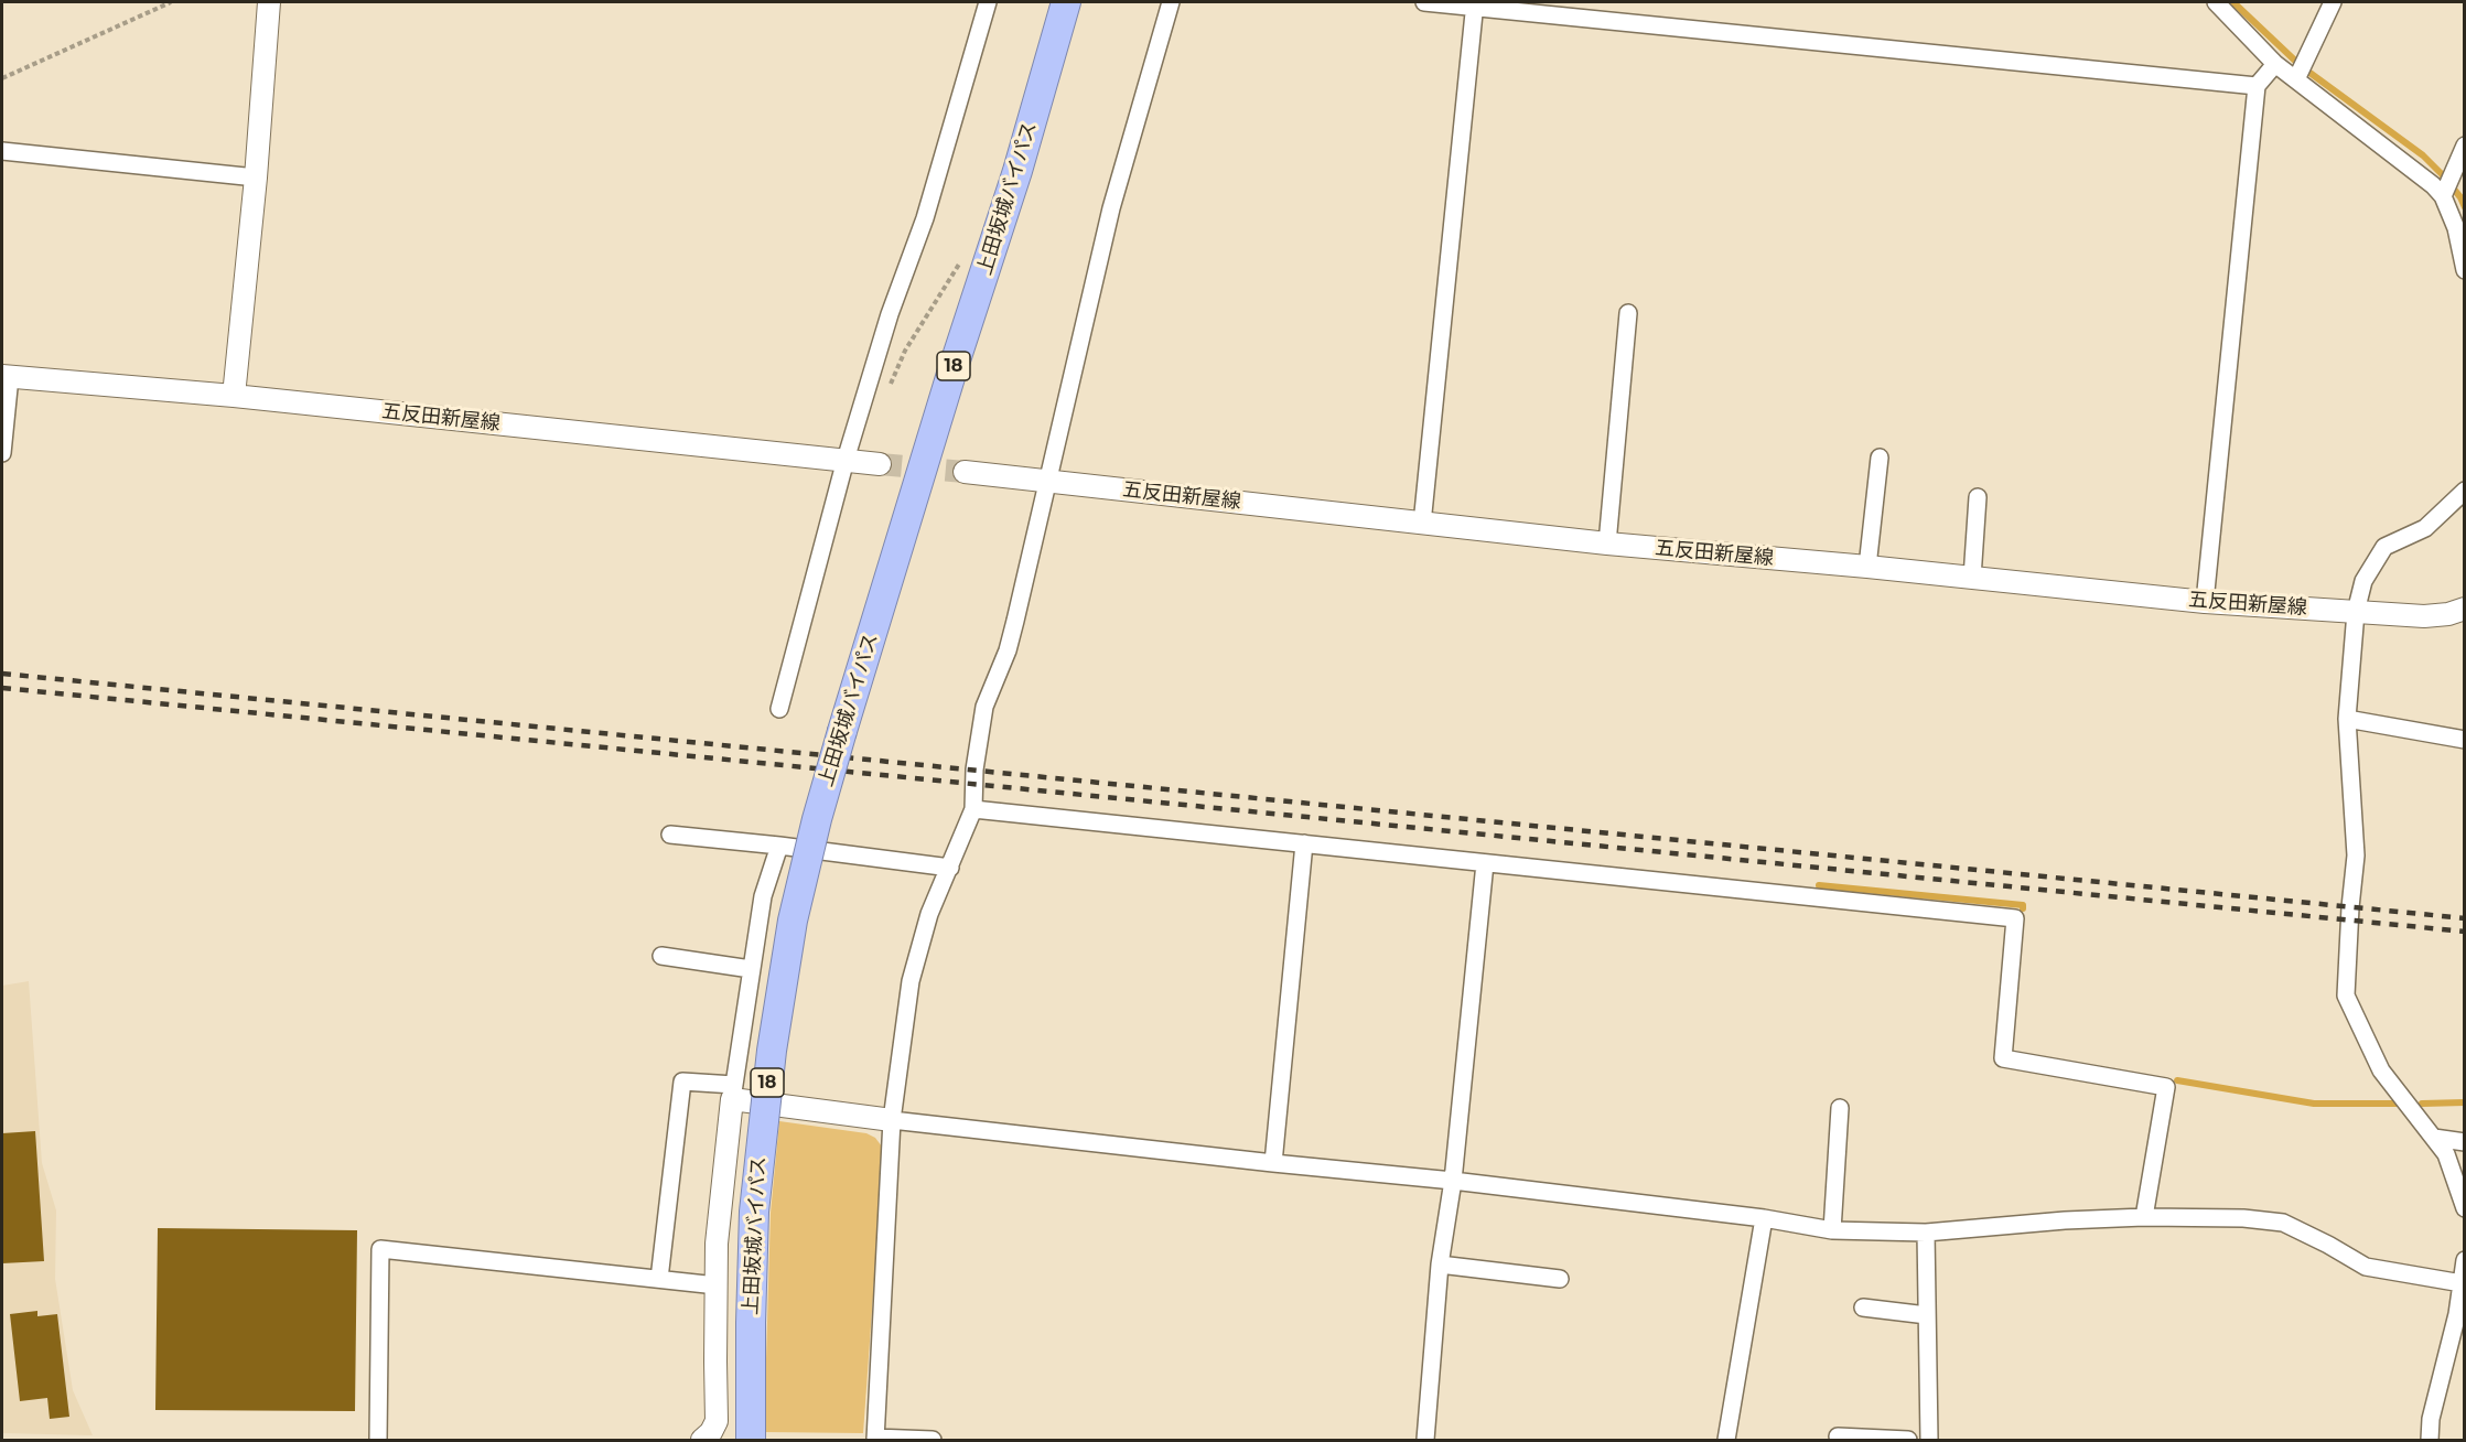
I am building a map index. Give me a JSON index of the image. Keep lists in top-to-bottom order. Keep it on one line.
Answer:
{"streets":{"highway":["上田坂城バイパス","18"],"street":["五反田新屋線"]}}
